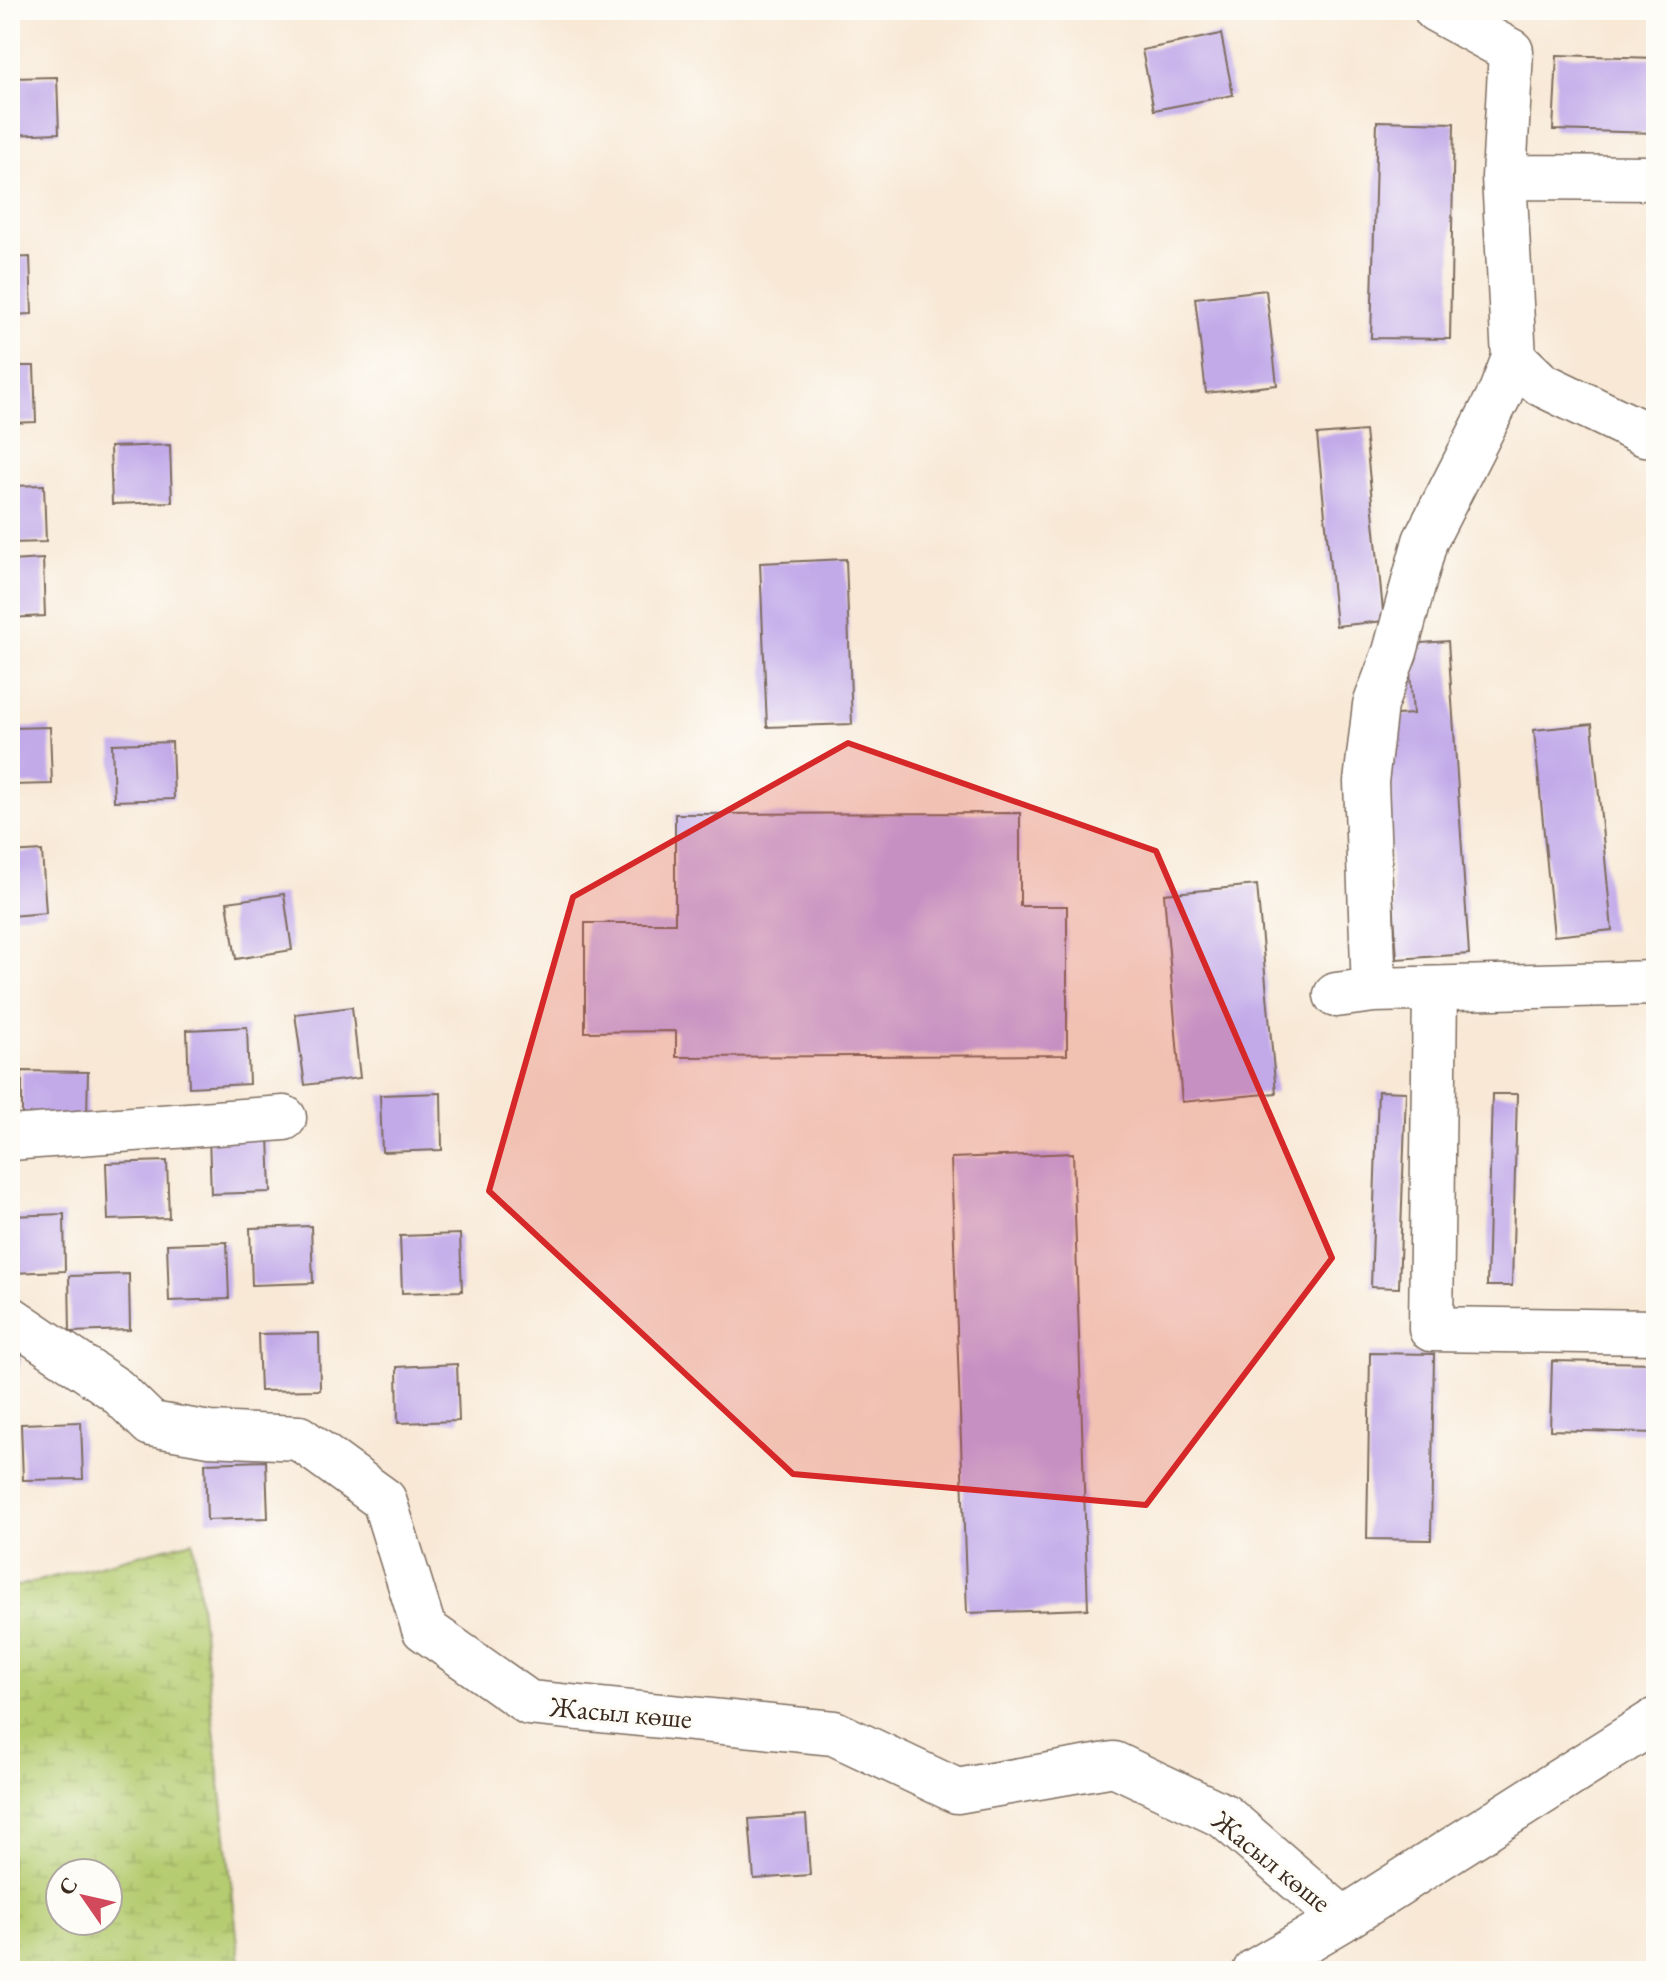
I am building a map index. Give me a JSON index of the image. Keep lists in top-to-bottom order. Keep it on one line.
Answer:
{"streets":{"street":["Жасыл көше"]},"north":"top left"}
